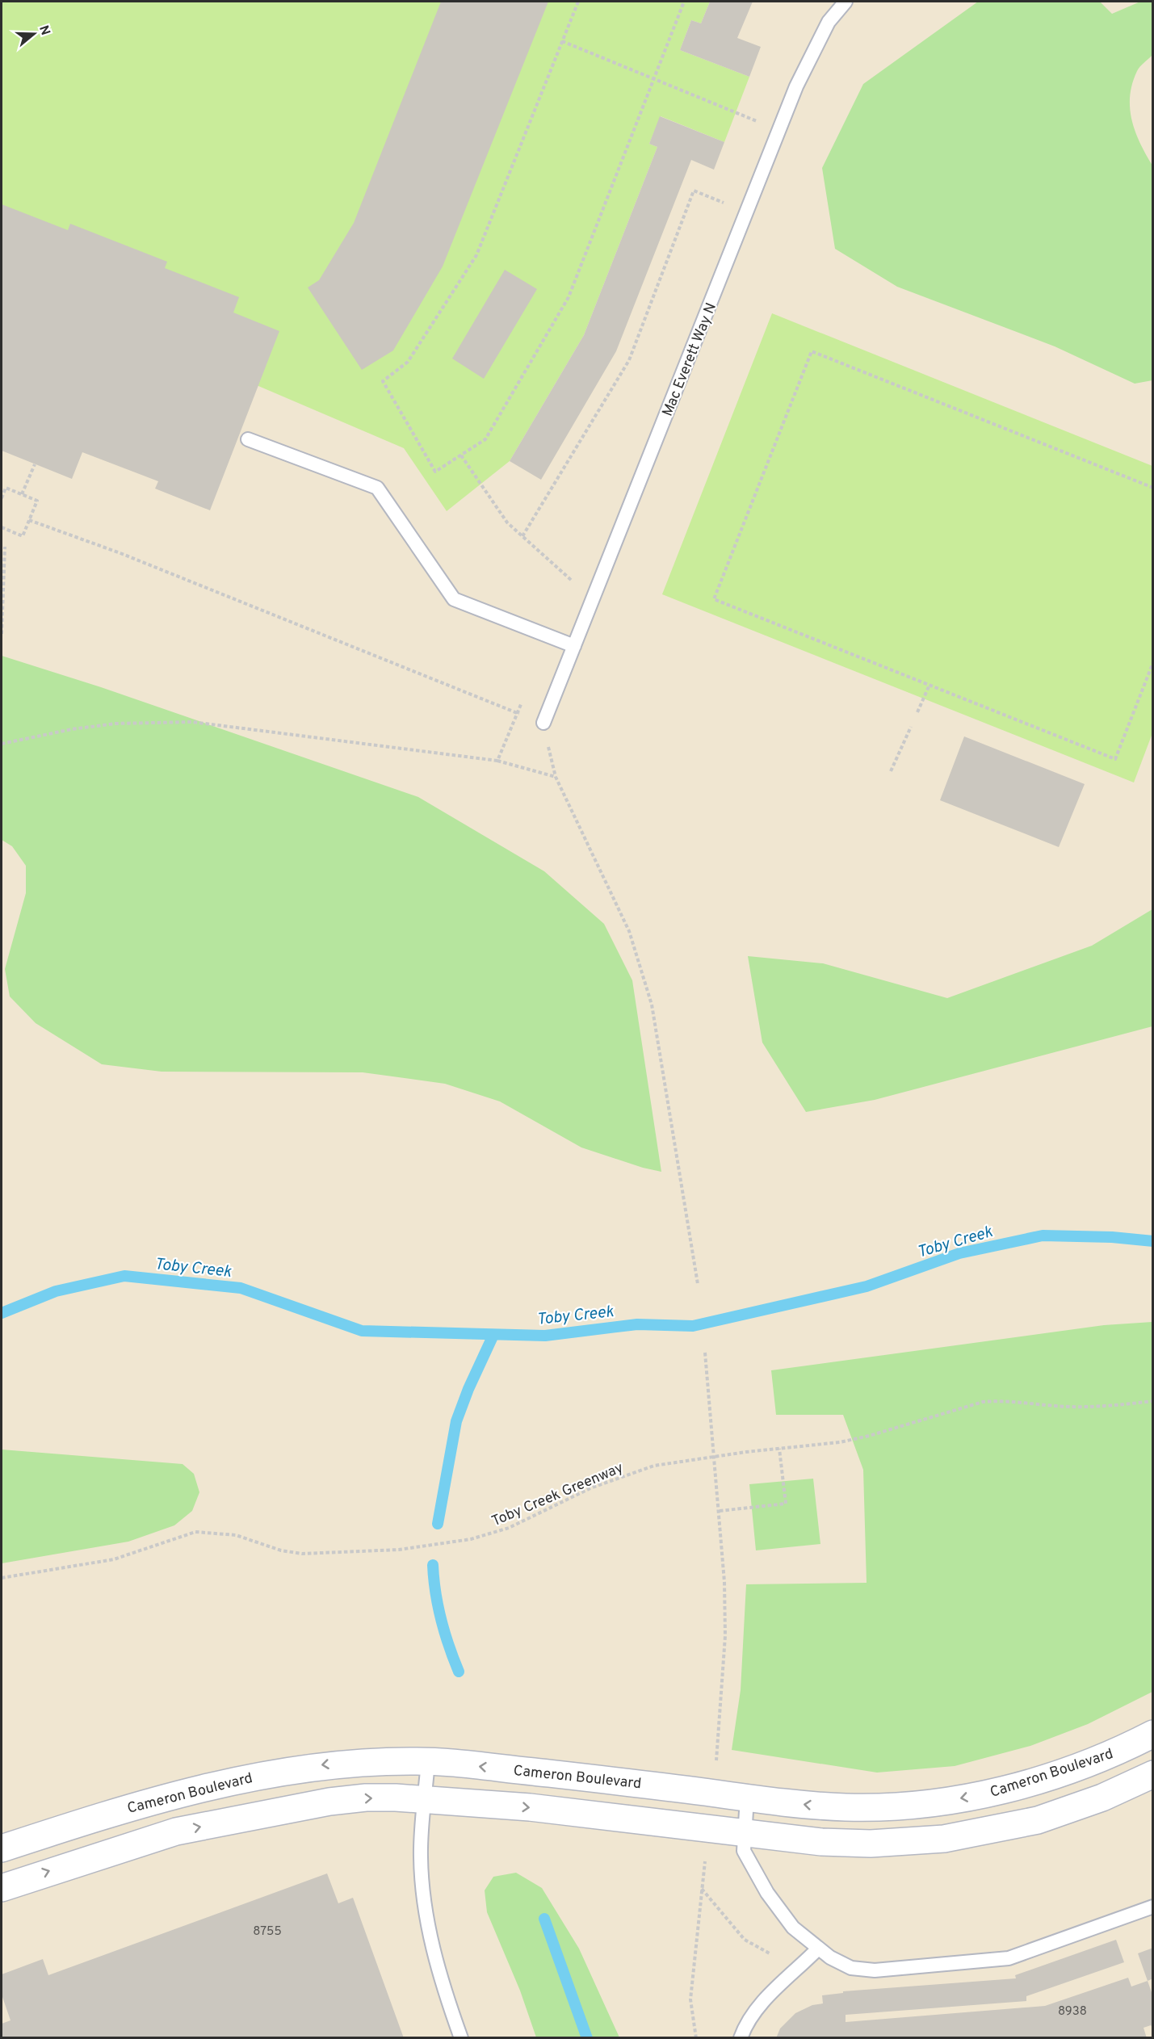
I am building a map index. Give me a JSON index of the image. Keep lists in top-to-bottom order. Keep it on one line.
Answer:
{"streets":{"street":["Cameron Boulevard"],"lane":["Mac Everett Way N"],"path":["Toby Creek Greenway"]},"water":["Toby Creek"],"house_numbers":["8755","8938"],"north":"right"}
